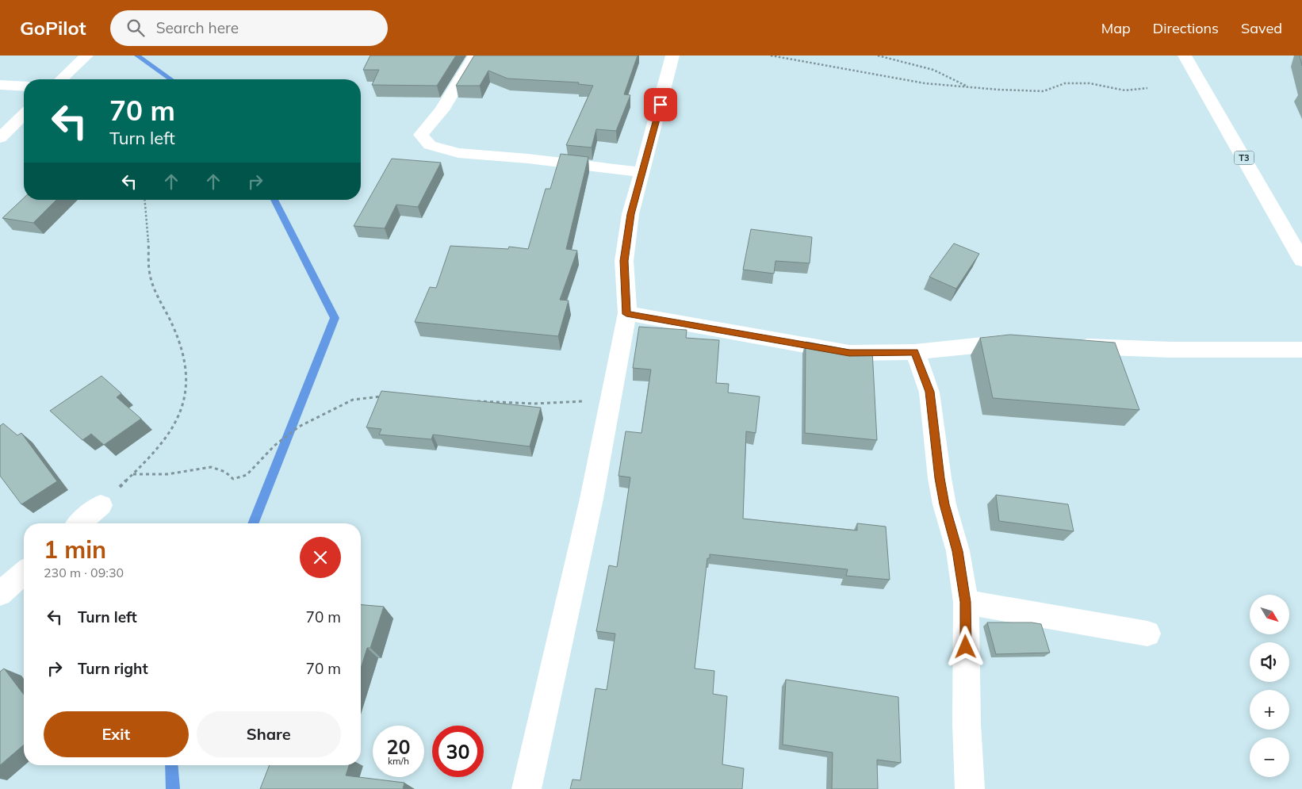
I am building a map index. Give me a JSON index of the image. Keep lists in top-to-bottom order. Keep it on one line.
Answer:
{"streets":{"main road":["T3"]},"north":"bottom right","page":{"header":"GoPilot","search":"Search here","nav":["Map","Directions","Saved"],"turn":["70 m","Turn left"],"heading":["1 min","230 m · 09:30"],"list":[{"name":"Turn left","value":"70 m"},{"name":"Turn right","value":"70 m"}],"map_buttons":["+","−"],"buttons":["Exit","Share"],"speed":"20 km/h","limit":"30"}}
